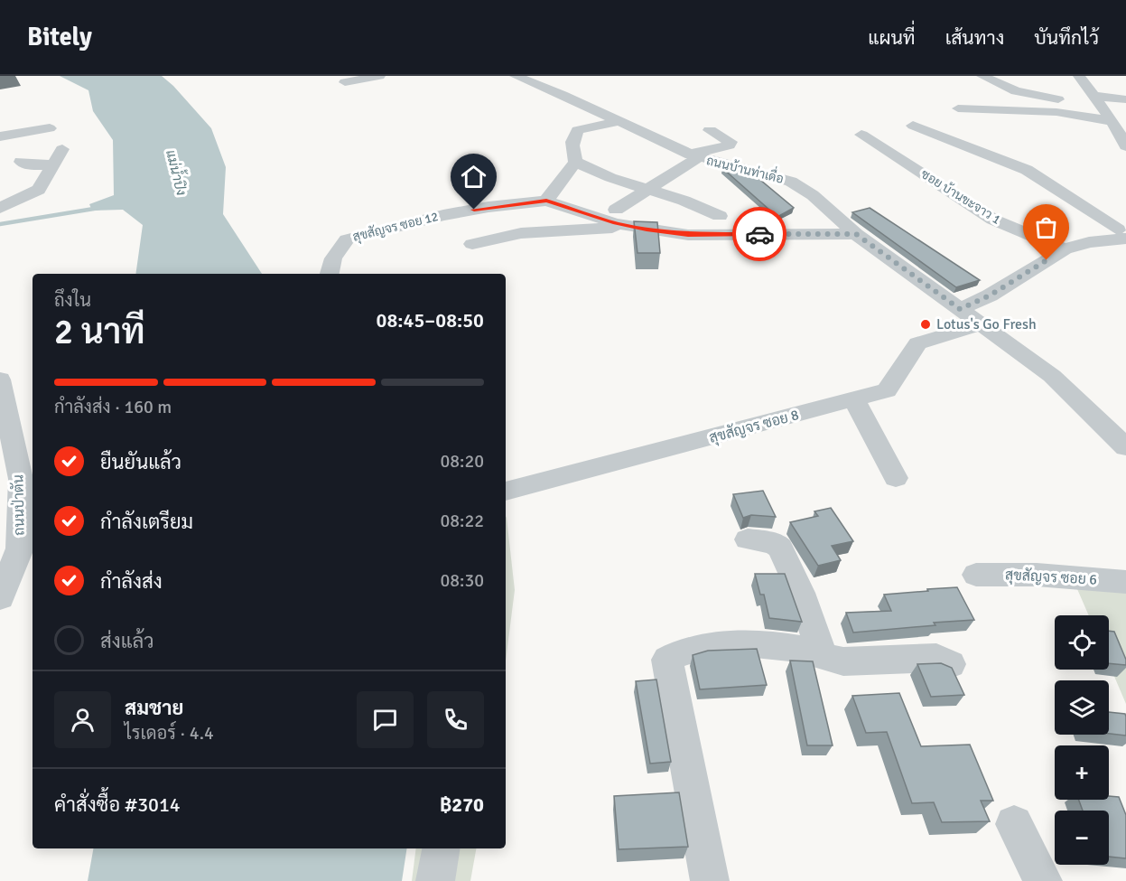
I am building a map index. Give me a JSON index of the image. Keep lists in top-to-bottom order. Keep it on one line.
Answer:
{"streets":{"street":["ถนนบ้านท่าเดื่อ","ซอย บ้านขะจาว 1","สุขสัญจร ซอย 12","สุขสัญจร ซอย 8","ถนนป่าตัน","สุขสัญจร ซอย 6"]},"crossings":[["ถนนบ้านท่าเดื่อ","สุขสัญจร ซอย 8"]],"water":["แม่น้ำปิง"],"places":["Lotus's Go Fresh"],"page":{"header":"Bitely","nav":["แผนที่","เส้นทาง","บันทึกไว้"],"heading":["2 นาที","ถึงใน","08:45–08:50"],"panel":["สมชาย","ไรเดอร์ · 4.4","คำสั่งซื้อ #3014","฿270"],"bar":"กำลังส่ง · 160 m","list":[["ยืนยันแล้ว","08:20"],["กำลังเตรียม","08:22"],["กำลังส่ง","08:30"],"ส่งแล้ว"],"map_buttons":["+","−"]}}
